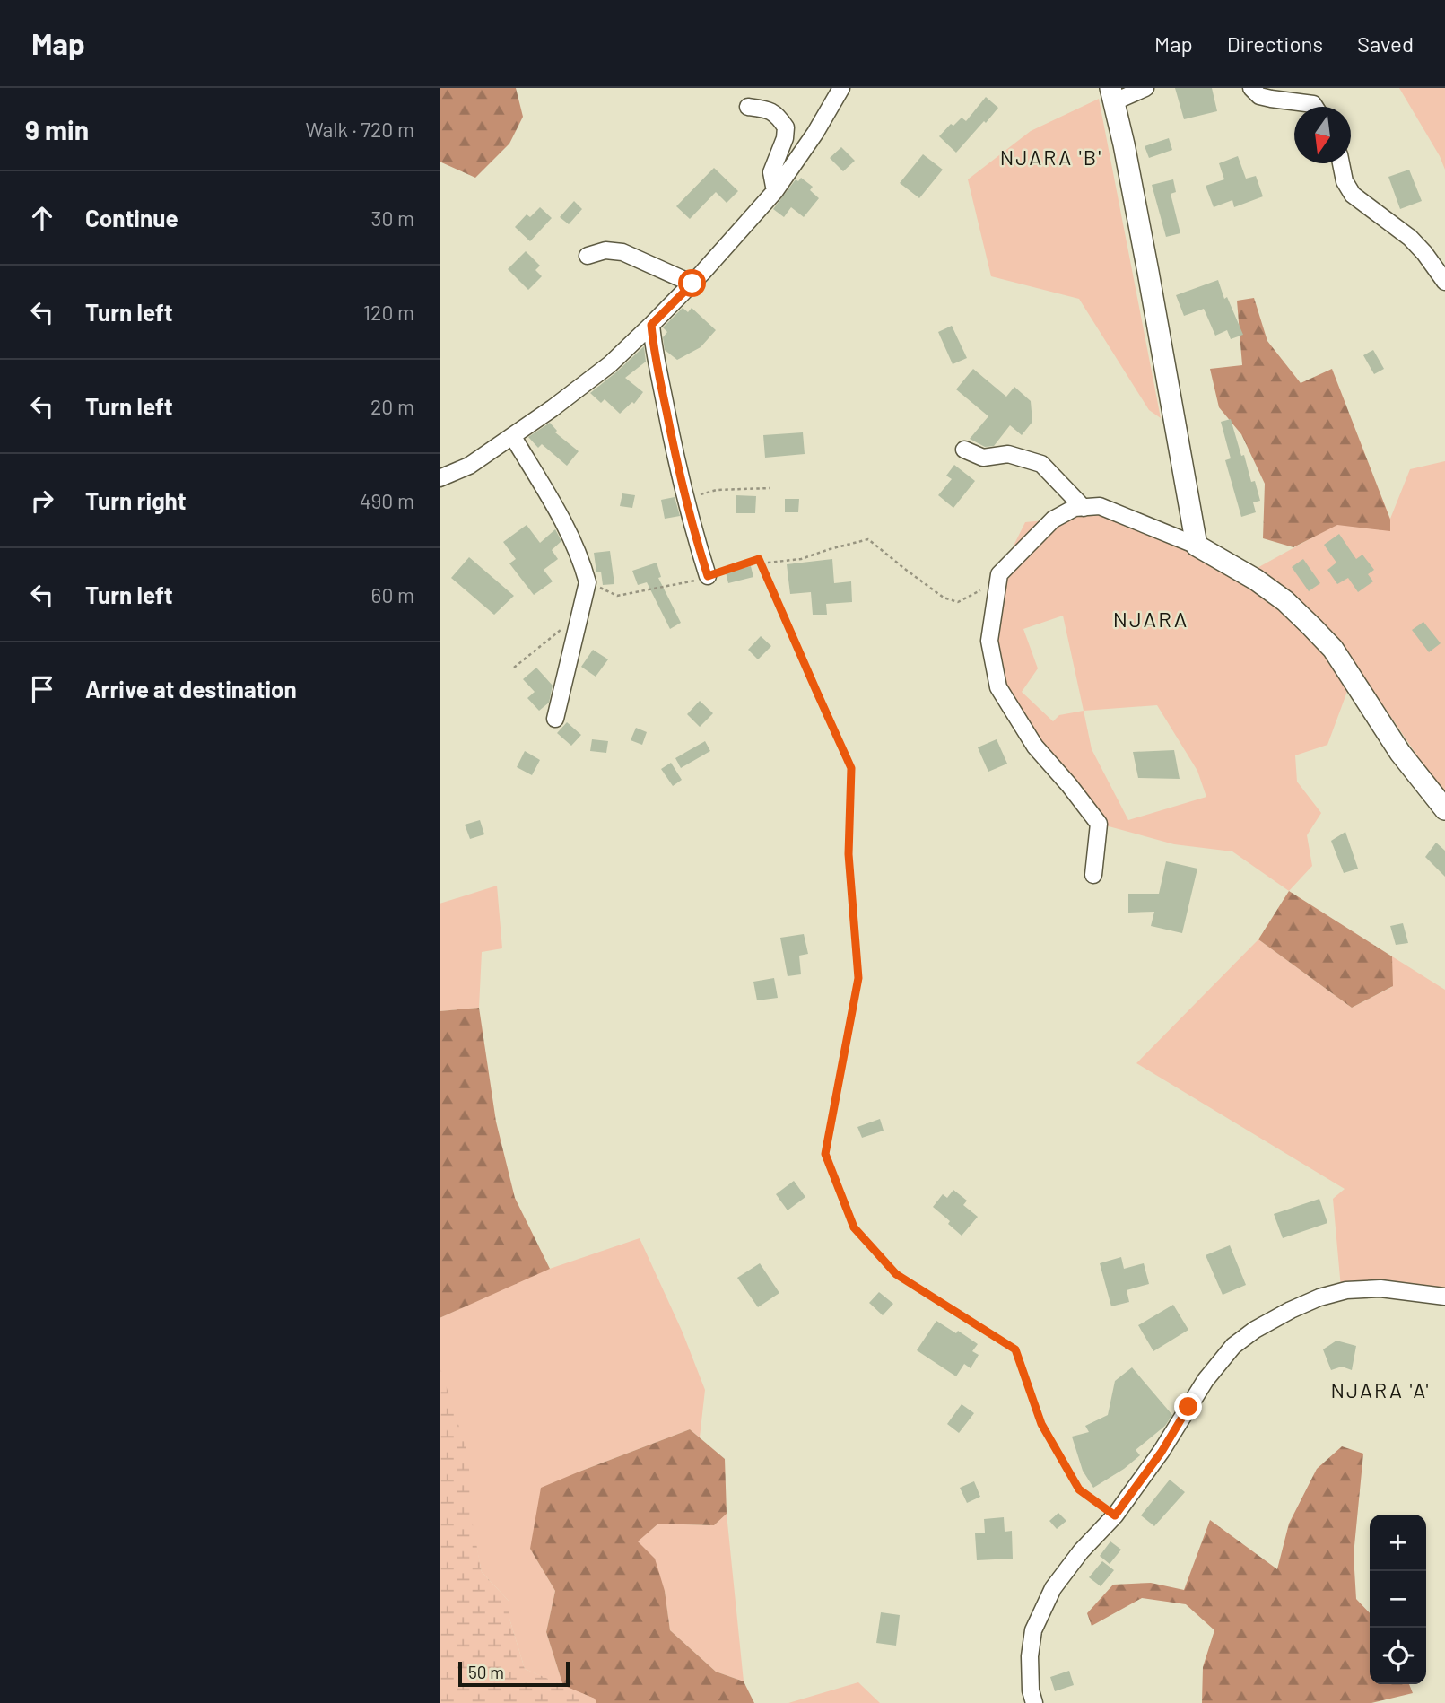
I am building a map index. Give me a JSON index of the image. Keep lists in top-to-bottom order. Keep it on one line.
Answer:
{"districts":["NJARA 'B'","NJARA","NJARA 'A'"],"scale_bar":"50 m","north":"bottom","page":{"header":"Map","nav":["Map","Directions","Saved"],"heading":["9 min","Walk · 720 m"],"list":[["Continue","30 m"],["Turn left","120 m"],["Turn left","20 m"],["Turn right","490 m"],["Turn left","60 m"],"Arrive at destination"],"map_buttons":["+","−"],"scale":"50 m"}}
